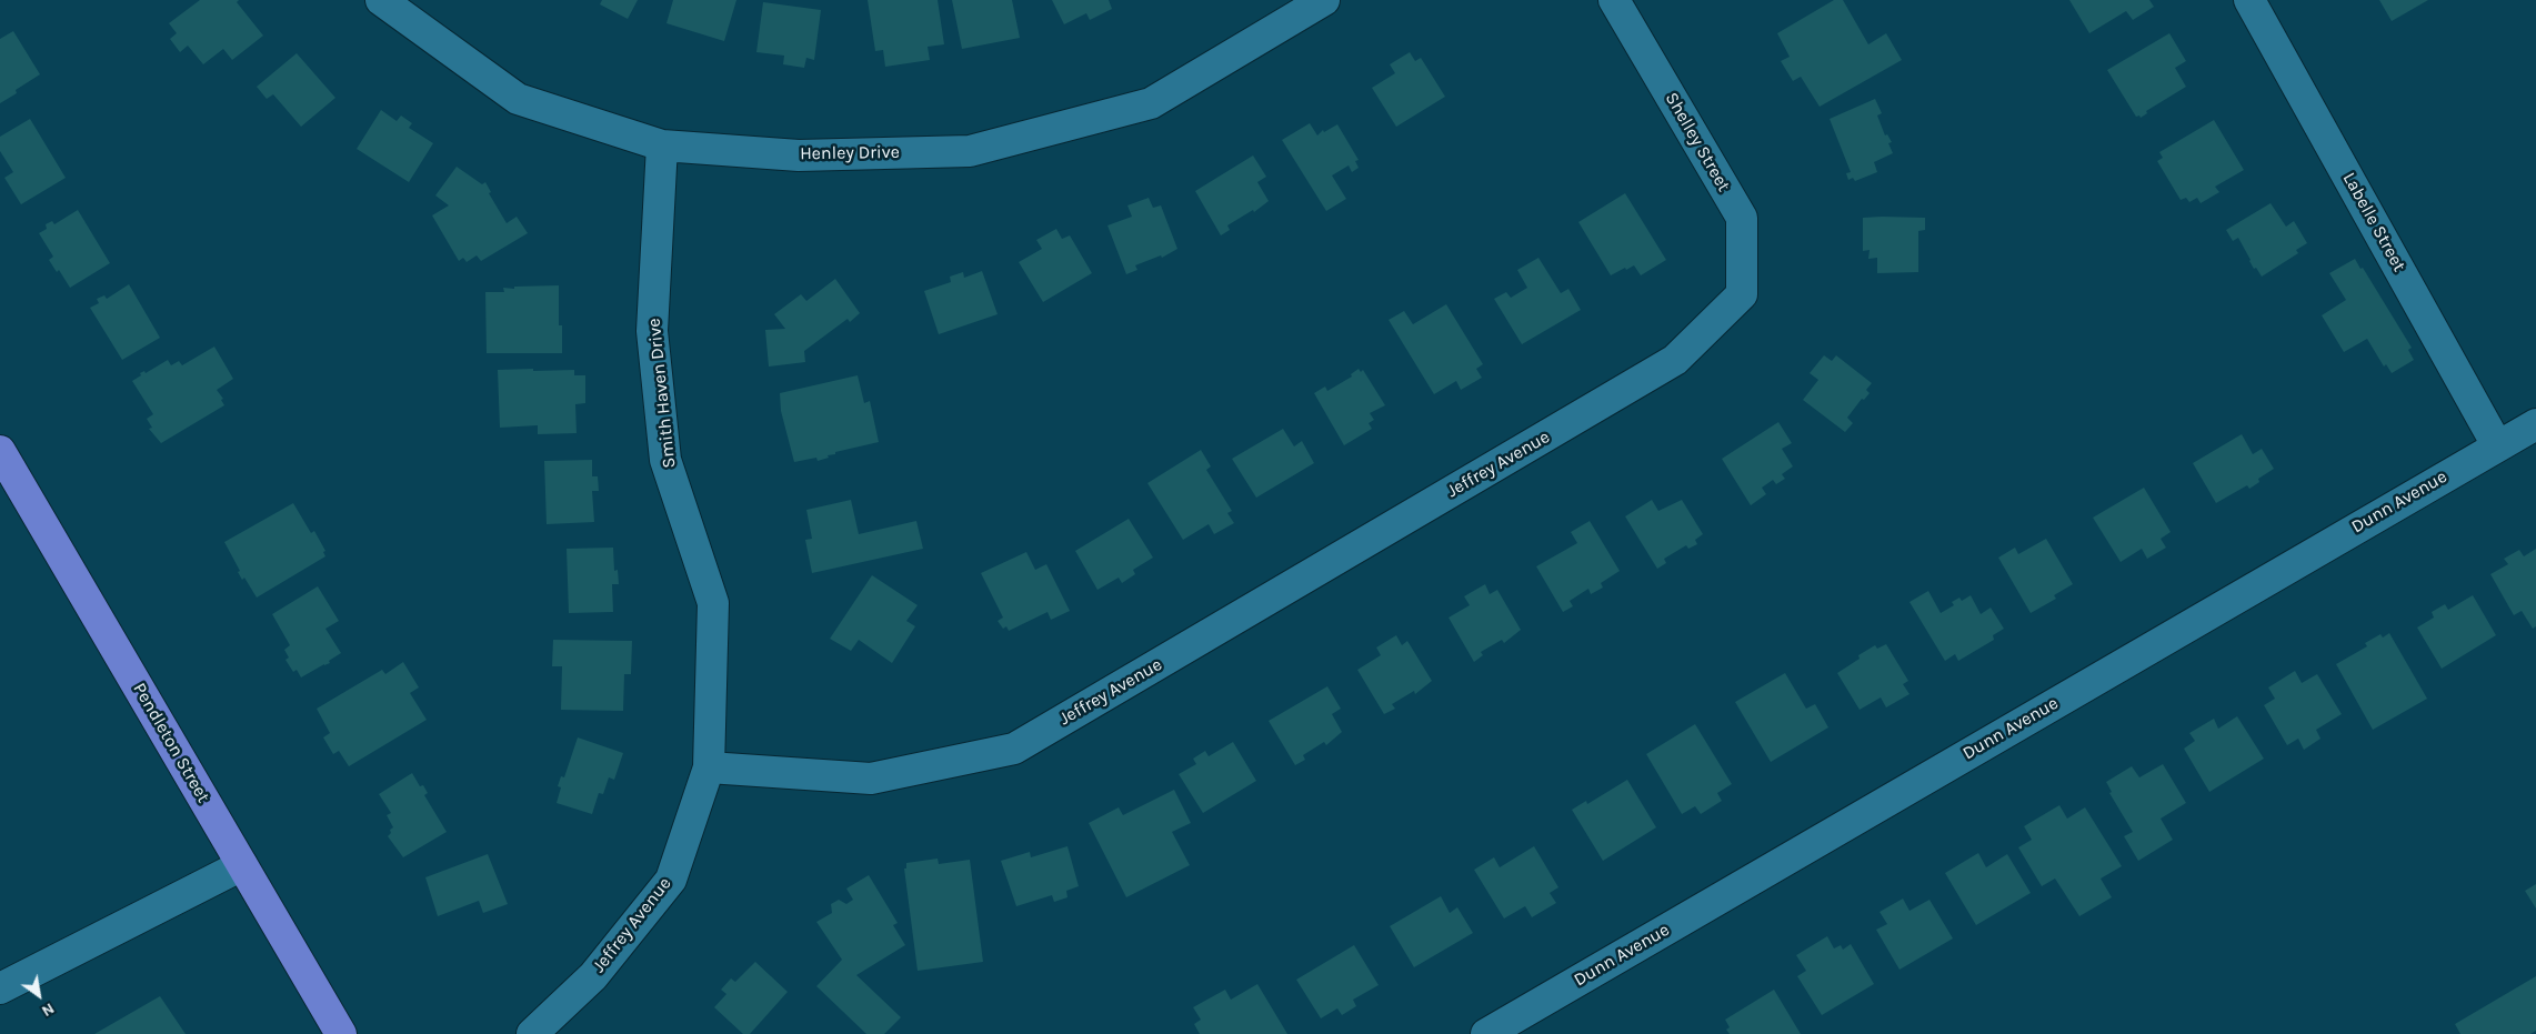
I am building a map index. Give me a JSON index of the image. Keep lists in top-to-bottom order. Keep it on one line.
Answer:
{"streets":{"main road":["Pendleton Street"],"street":["Shelley Street","Henley Drive","Labelle Street","Smith Haven Drive","Jeffrey Avenue","Dunn Avenue"]},"crossings":[["Shelley Street","Jeffrey Avenue"],["Henley Drive","Smith Haven Drive"],["Labelle Street","Dunn Avenue"],["Smith Haven Drive","Jeffrey Avenue"]],"north":"bottom right"}
